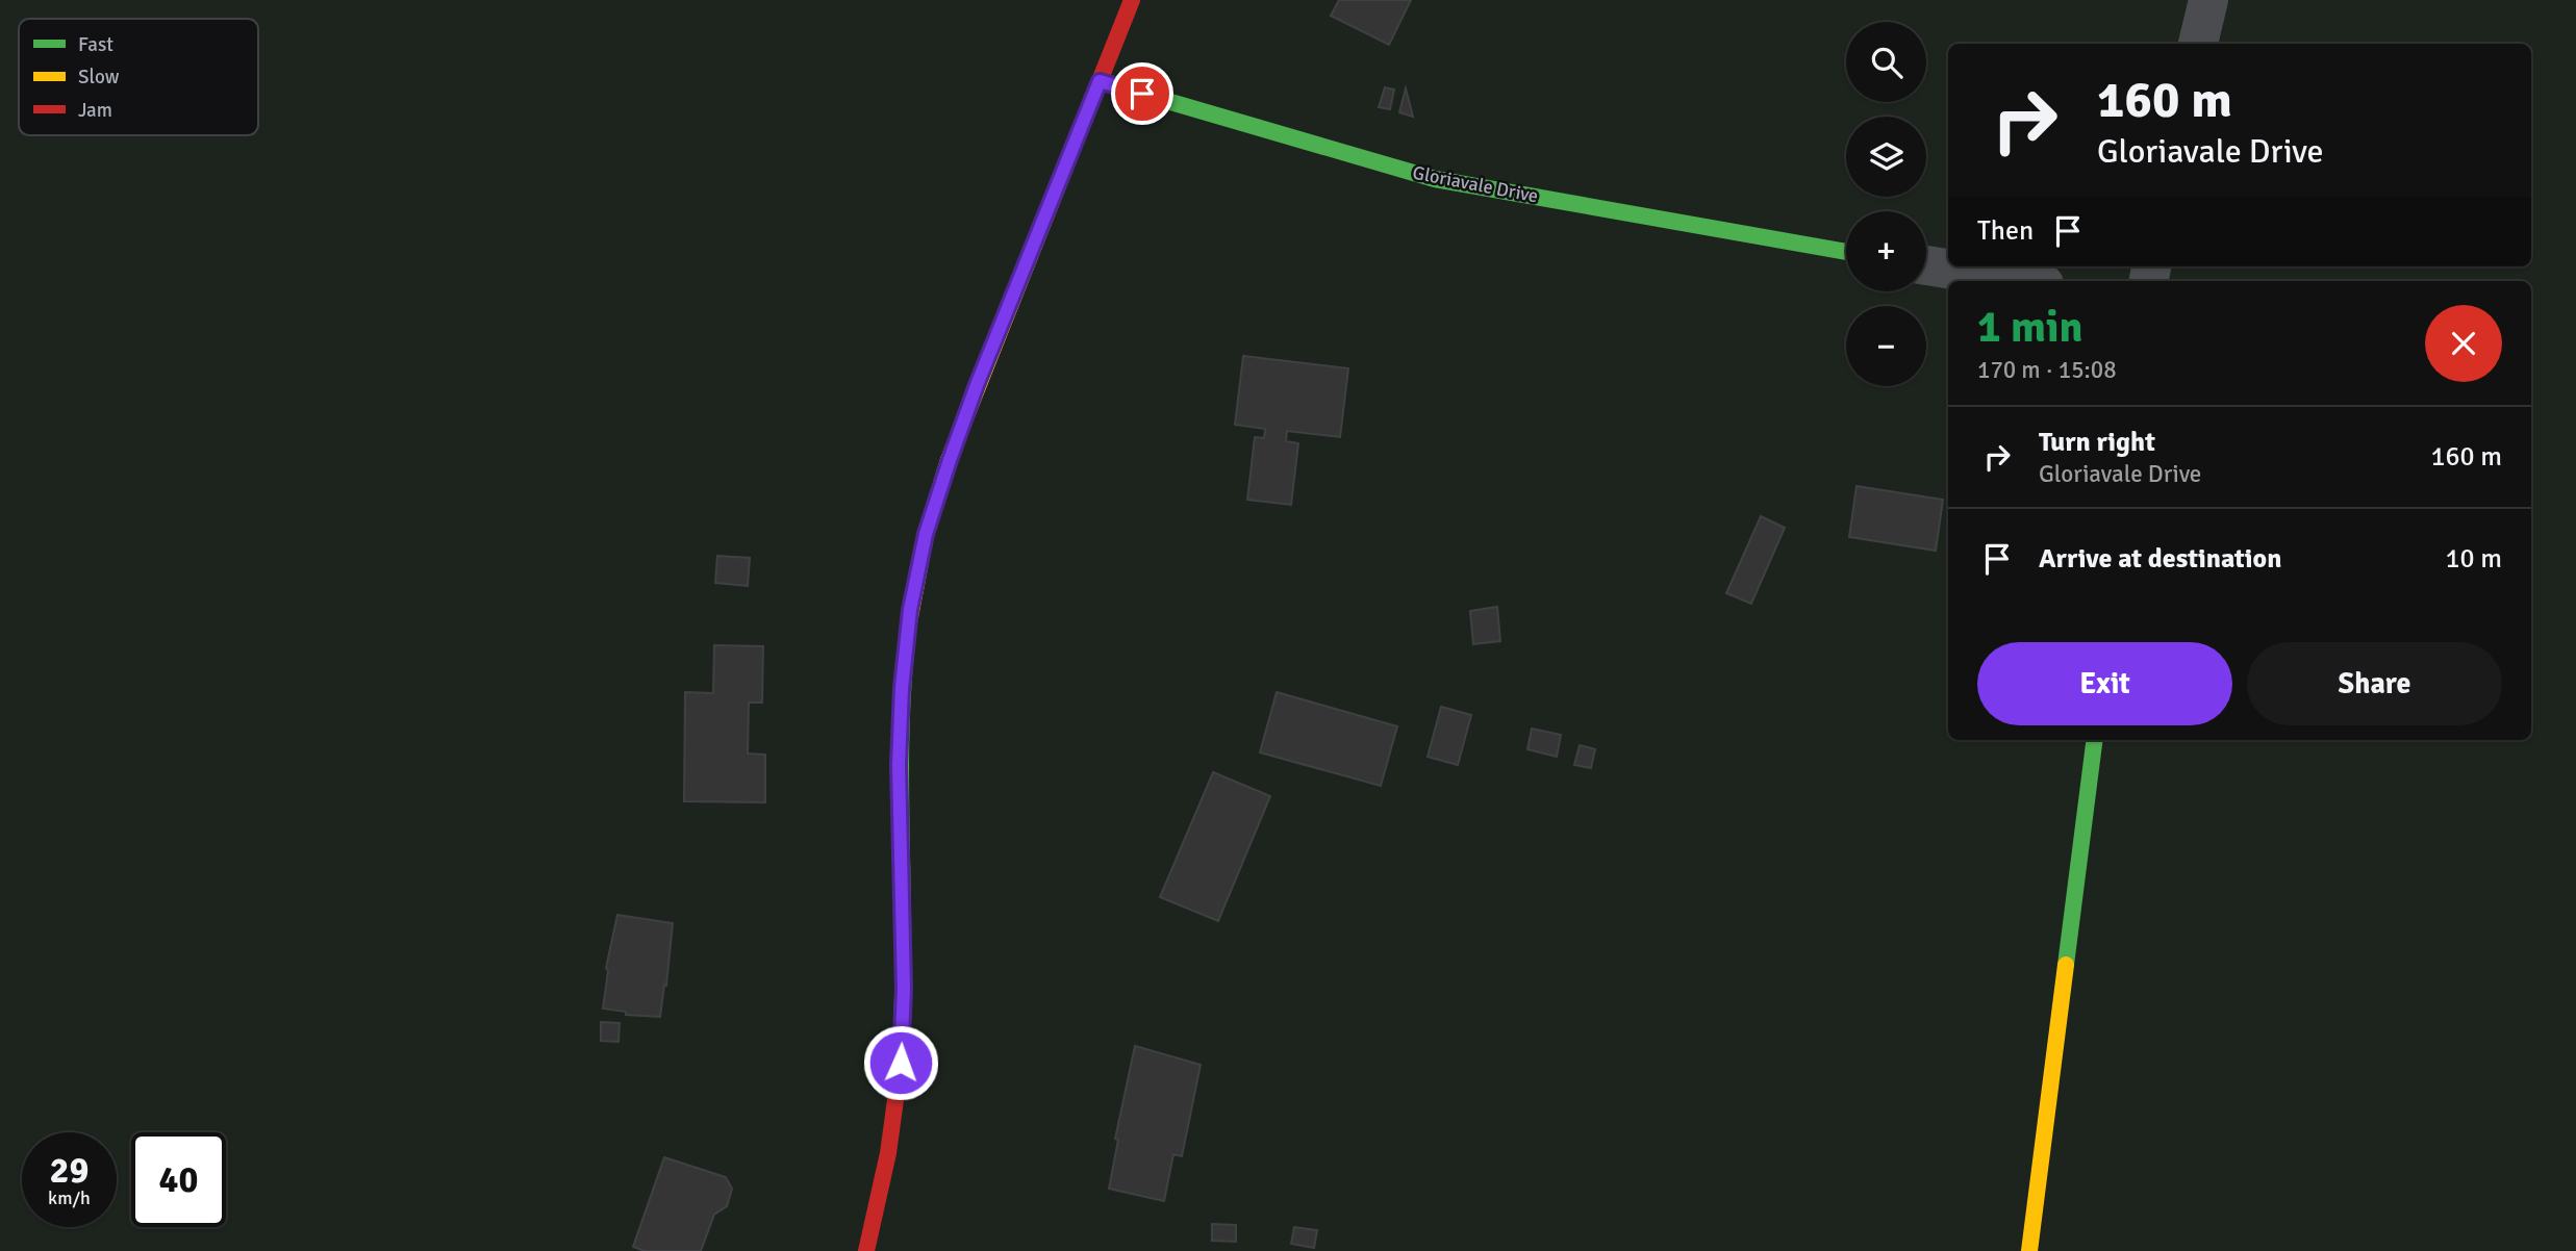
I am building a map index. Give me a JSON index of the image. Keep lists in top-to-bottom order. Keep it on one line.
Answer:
{"streets":{"street":["Gloriavale Drive"]},"legend":["Fast","Slow","Jam"],"page":{"map_buttons":["+","−"],"turn":["160 m","Gloriavale Drive"],"then":"Then","heading":["1 min","170 m · 15:08"],"list":[{"name":"Turn right","note":"Gloriavale Drive","value":"160 m"},{"name":"Arrive at destination","value":"10 m"}],"buttons":["Exit","Share"],"speed":"29 km/h","limit":"40"}}
